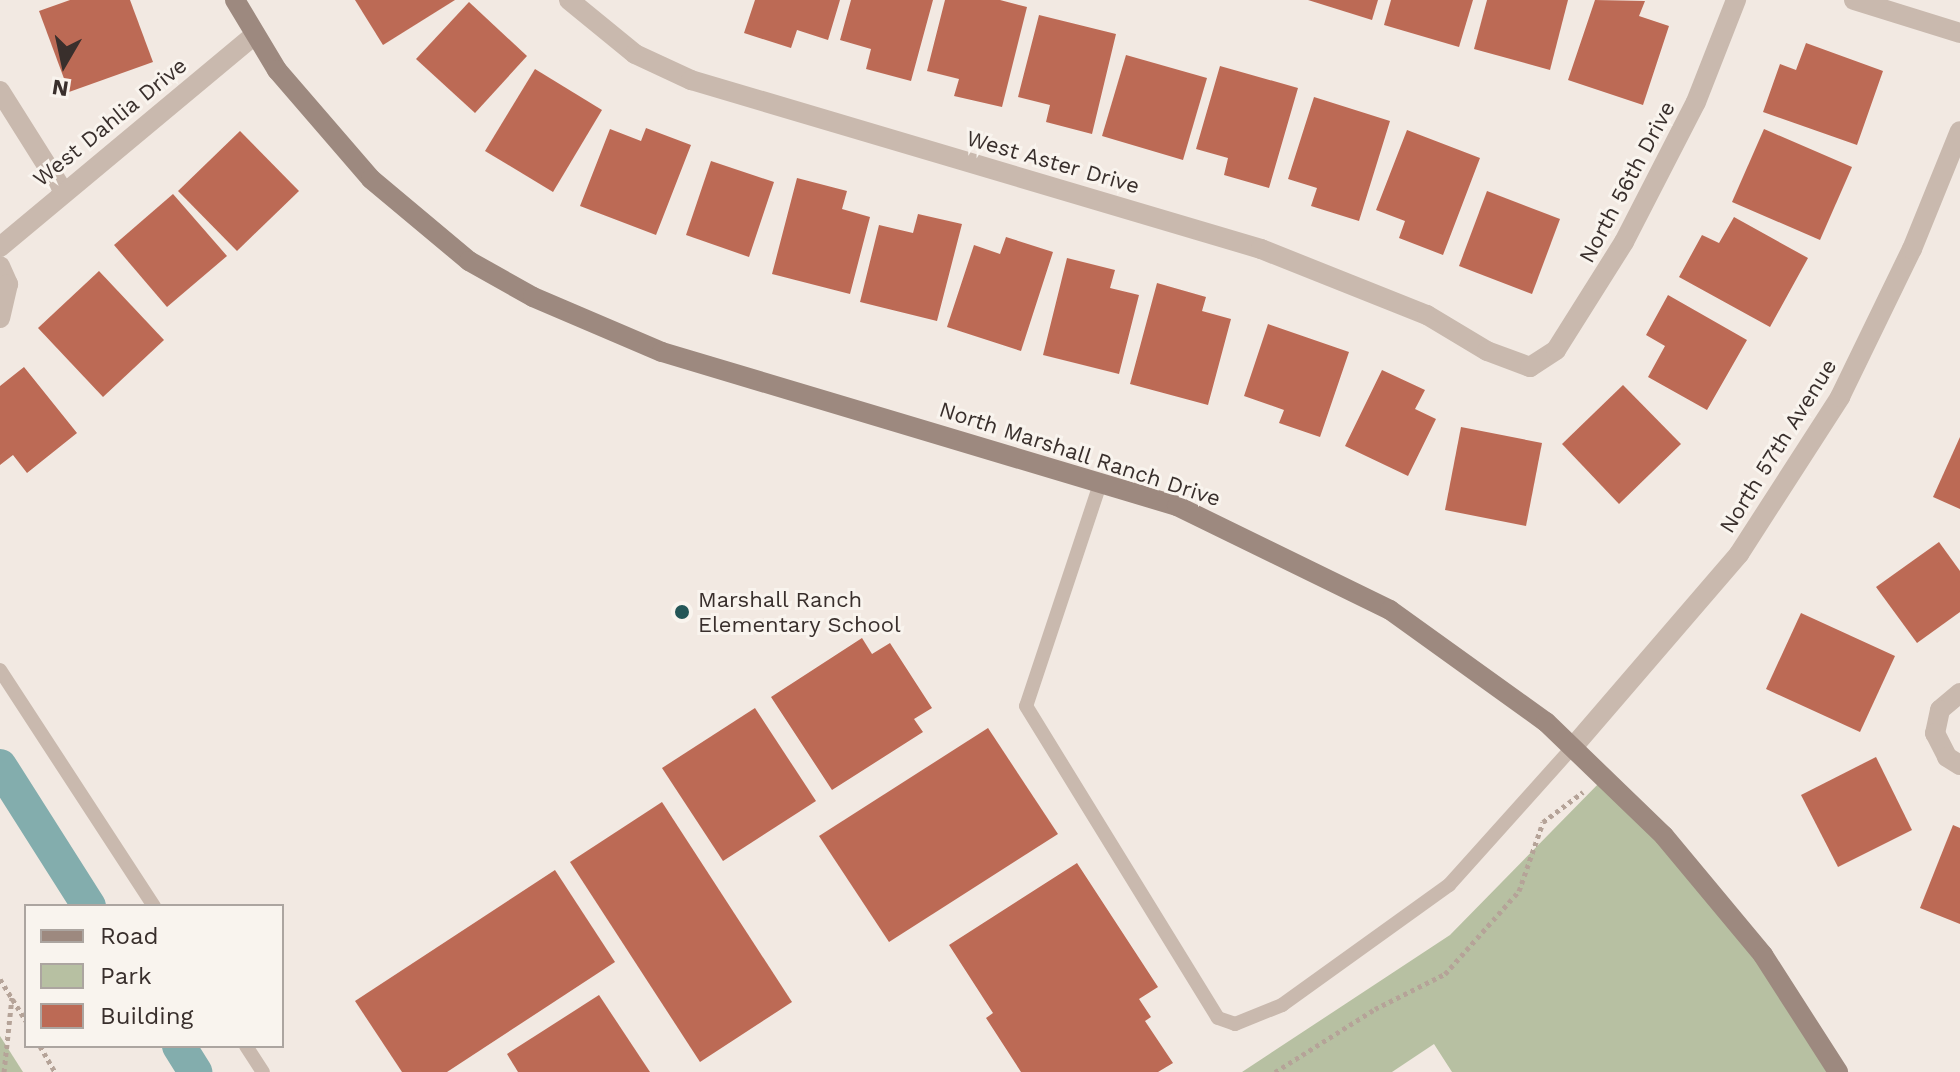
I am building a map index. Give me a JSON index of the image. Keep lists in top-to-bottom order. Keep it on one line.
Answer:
{"streets":{"street":["West Dahlia Drive","West Aster Drive","North 56th Drive","North 57th Avenue","North Marshall Ranch Drive"]},"crossings":[["West Dahlia Drive","North Marshall Ranch Drive"],["West Aster Drive","North 56th Drive"],["North 57th Avenue","North Marshall Ranch Drive"]],"places":["Marshall Ranch Elementary School"],"legend":["Road","Park","Building"],"north":"bottom"}
